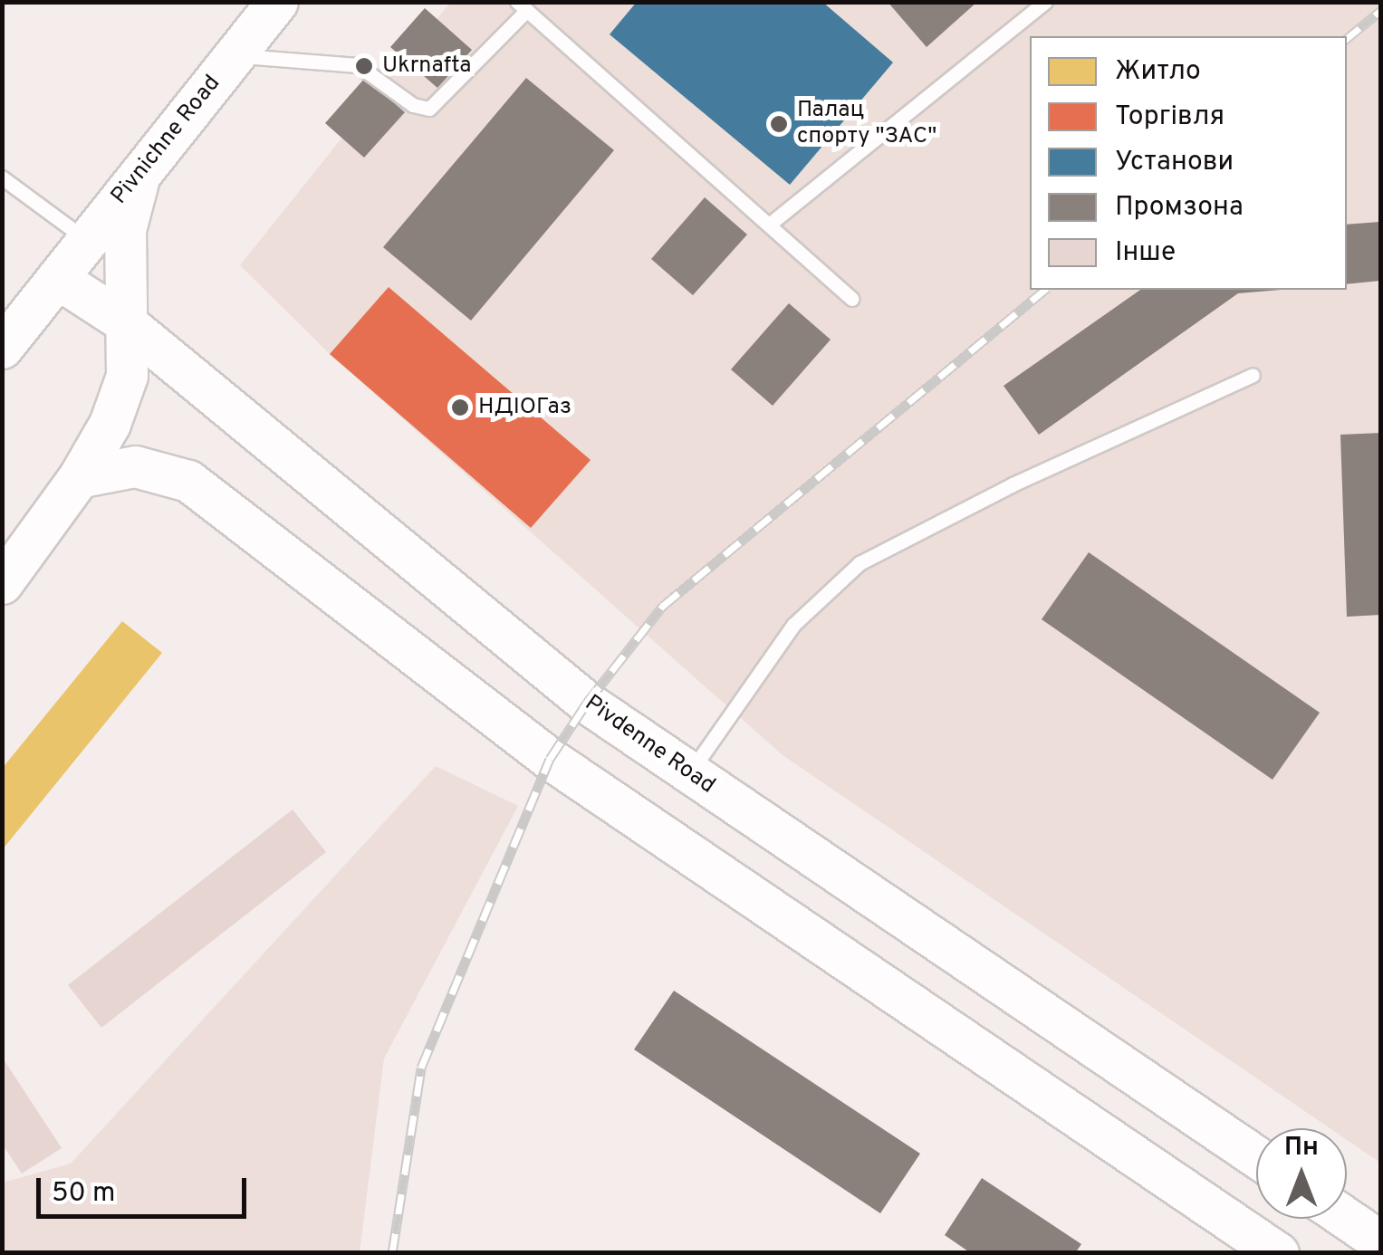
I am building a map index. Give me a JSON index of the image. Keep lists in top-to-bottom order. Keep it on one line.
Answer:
{"streets":{"main road":["Pivnichne Road","Pivdenne Road"]},"crossings":[["Pivnichne Road","Pivdenne Road"]],"places":["Ukrnafta","Палац спорту \"ЗАС\"","НДІОГаз"],"legend":["Житло","Торгівля","Установи","Промзона","Інше"],"scale_bar":"50 m","north":"top"}
